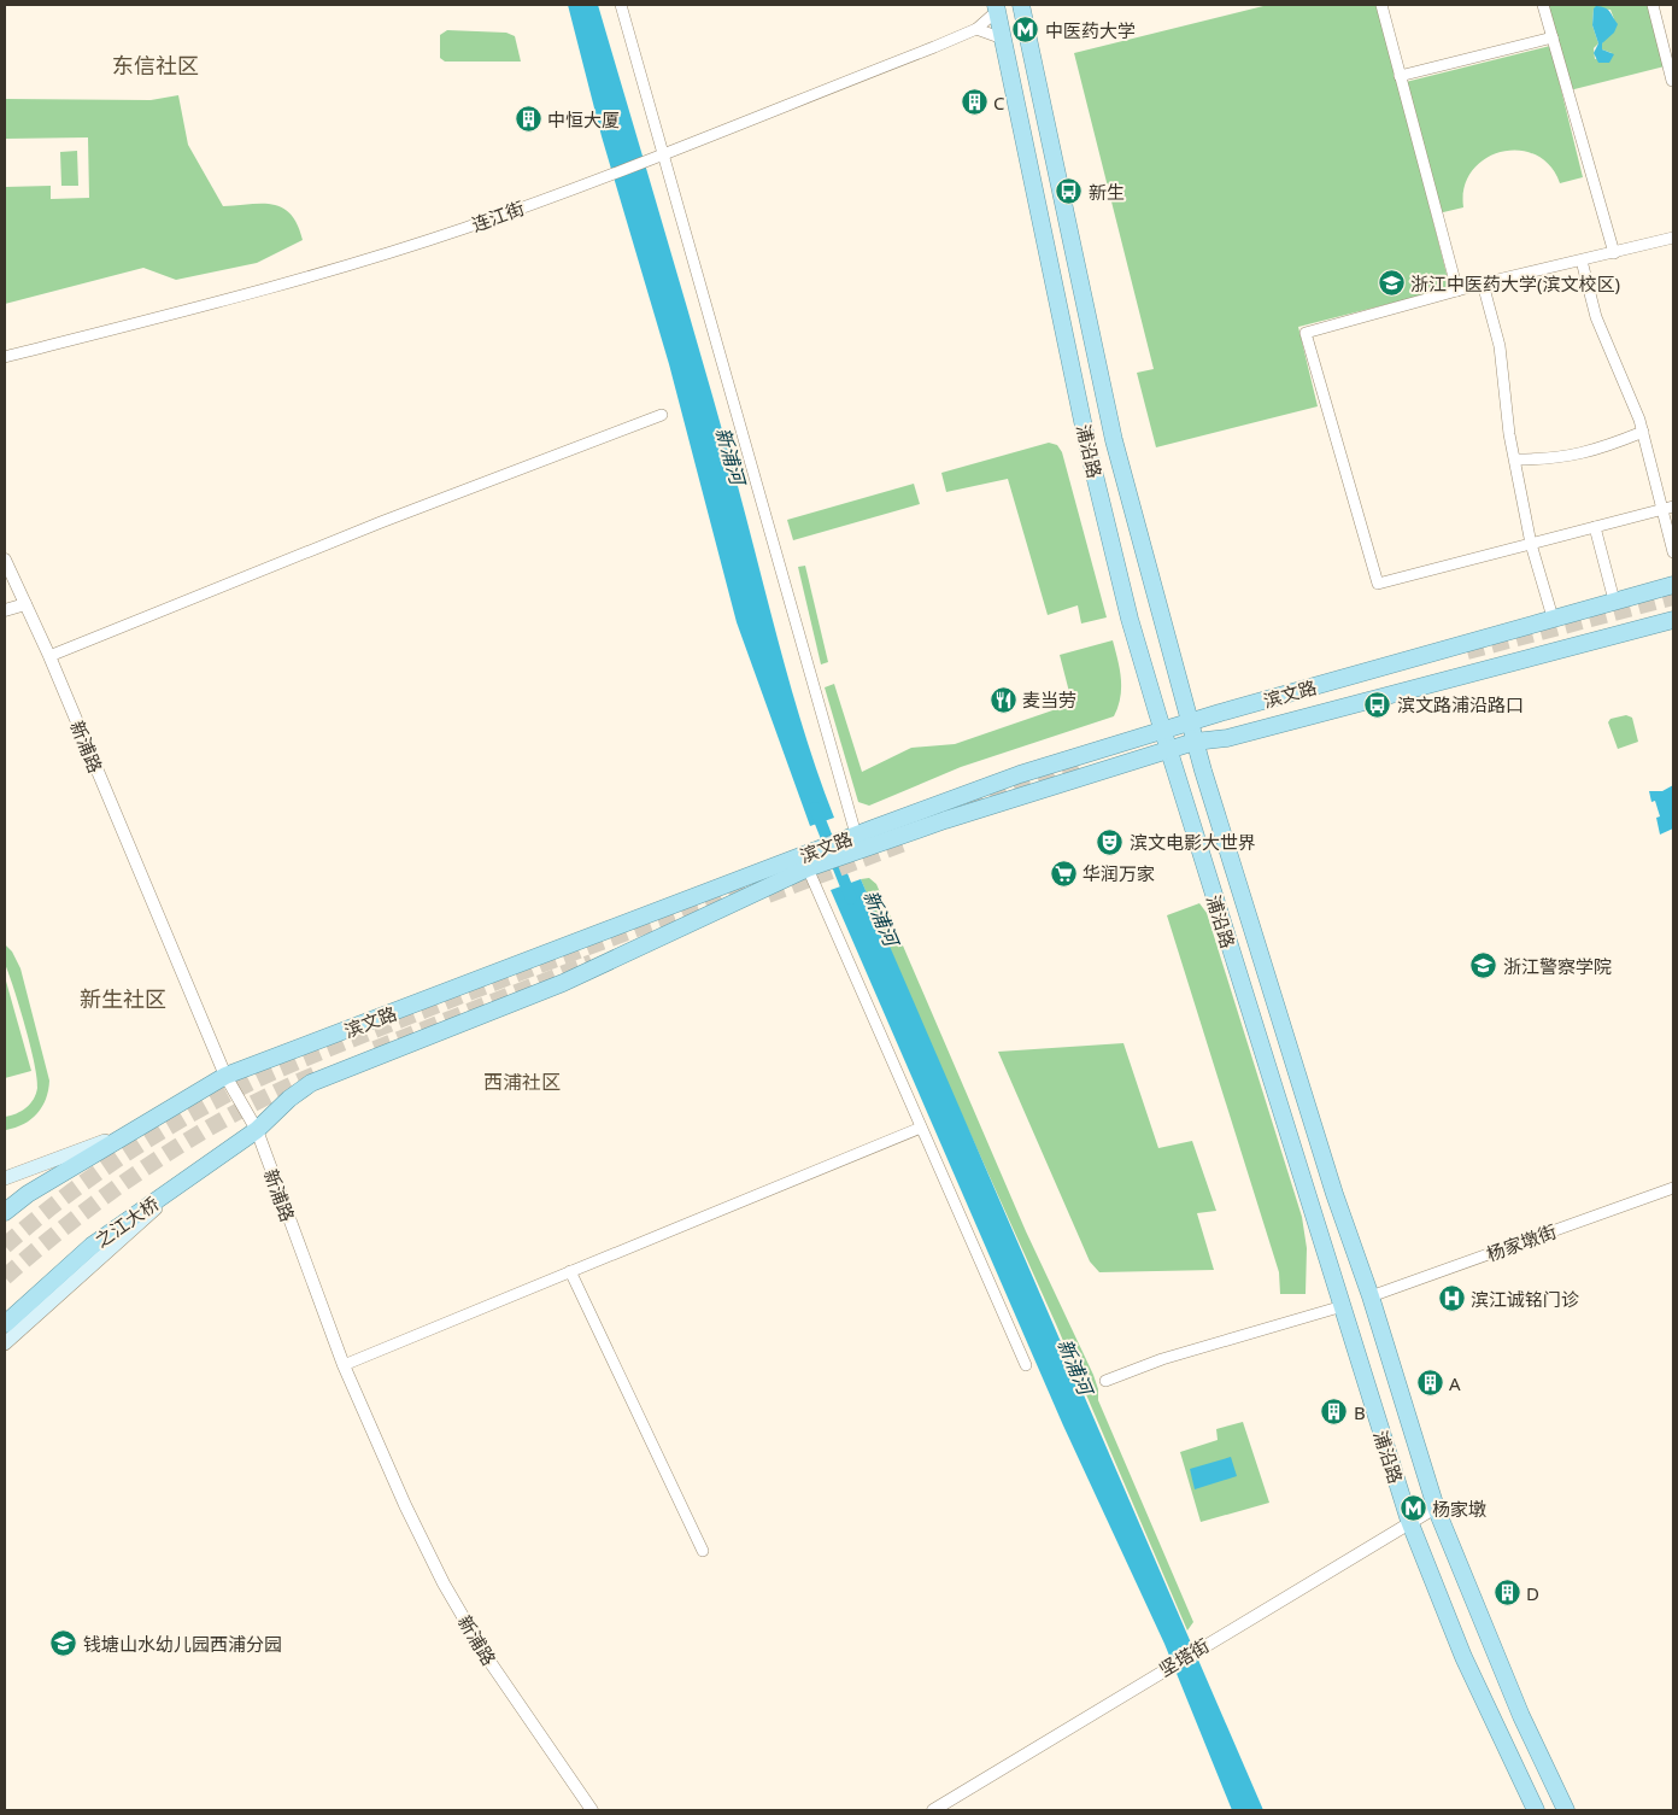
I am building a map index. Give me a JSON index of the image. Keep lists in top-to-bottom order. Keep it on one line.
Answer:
{"streets":{"main road":["浦沿路","滨文路","之江大桥"],"street":["连江街","新浦路","杨家墩街","坚塔街"]},"crossings":[["连江街","浦沿路"],["浦沿路","滨文路"],["浦沿路","杨家墩街"],["浦沿路","坚塔街"],["滨文路","新浦路"],["滨文路","之江大桥"],["新浦路","之江大桥"]],"districts":["东信社区","新生社区","西浦社区"],"water":["新浦河"],"places":{"metro station":["中医药大学","杨家墩"],"building":["C","中恒大厦","A","B","D"],"bus stop":["新生","滨文路浦沿路口"],"school or university":["浙江中医药大学(滨文校区)","浙江警察学院","钱塘山水幼儿园西浦分园"],"restaurant":["麦当劳"],"theatre":["滨文电影大世界"],"supermarket":["华润万家"],"hospital":["滨江诚铭门诊"]}}
